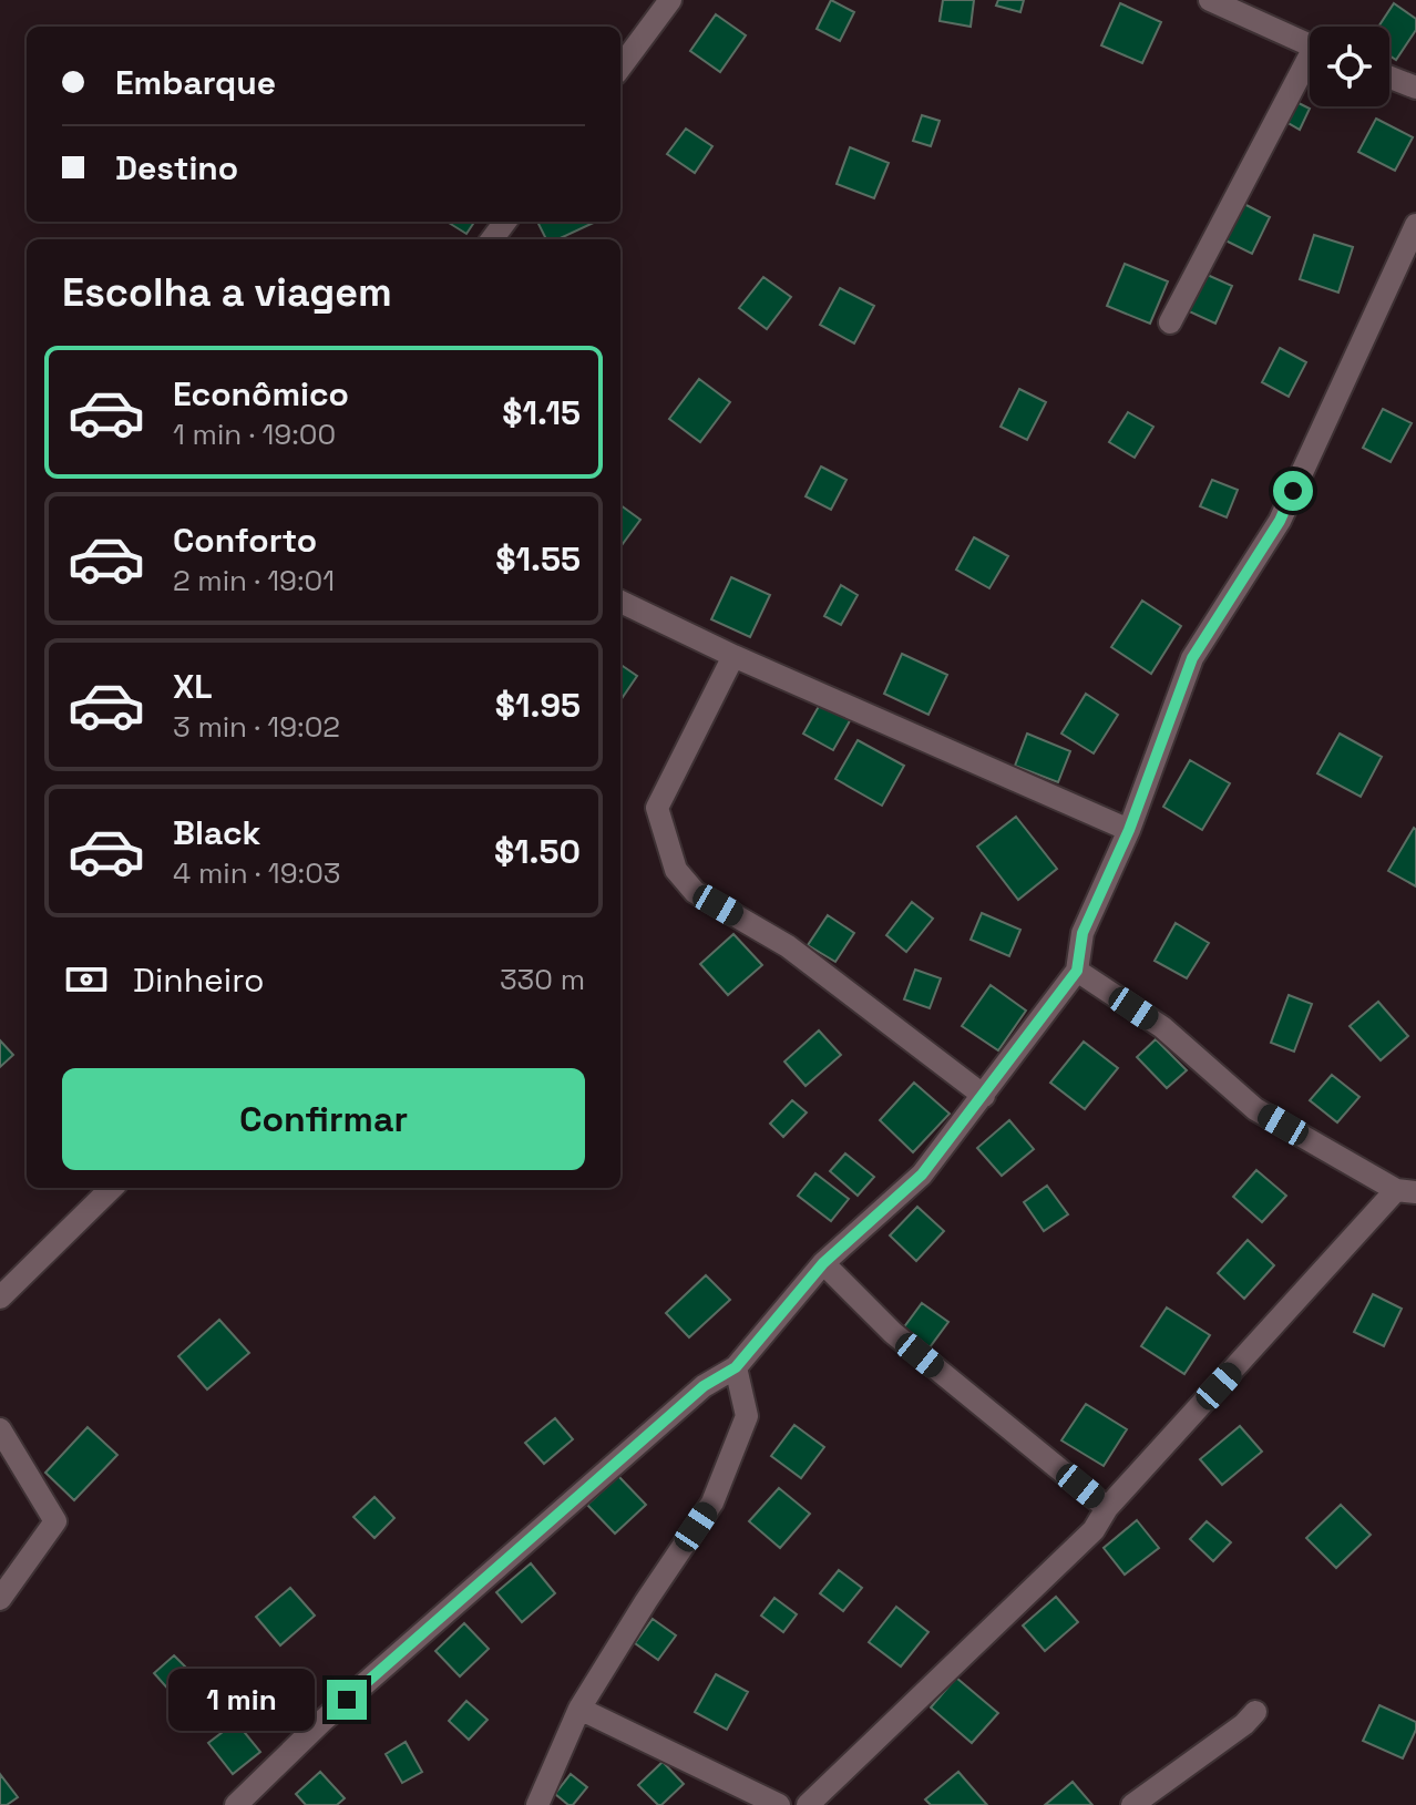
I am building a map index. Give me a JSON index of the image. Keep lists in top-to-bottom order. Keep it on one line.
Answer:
{"page":{"banner":["Embarque","Destino"],"heading":"Escolha a viagem","list":[{"name":"Econômico","note":"1 min · 19:00","value":"$1.15"},{"name":"Conforto","note":"2 min · 19:01","value":"$1.55"},{"name":"XL","note":"3 min · 19:02","value":"$1.95"},{"name":"Black","note":"4 min · 19:03","value":"$1.50"}],"pay":["Dinheiro","330 m"],"buttons":"Confirmar","bubble":"1 min"}}
